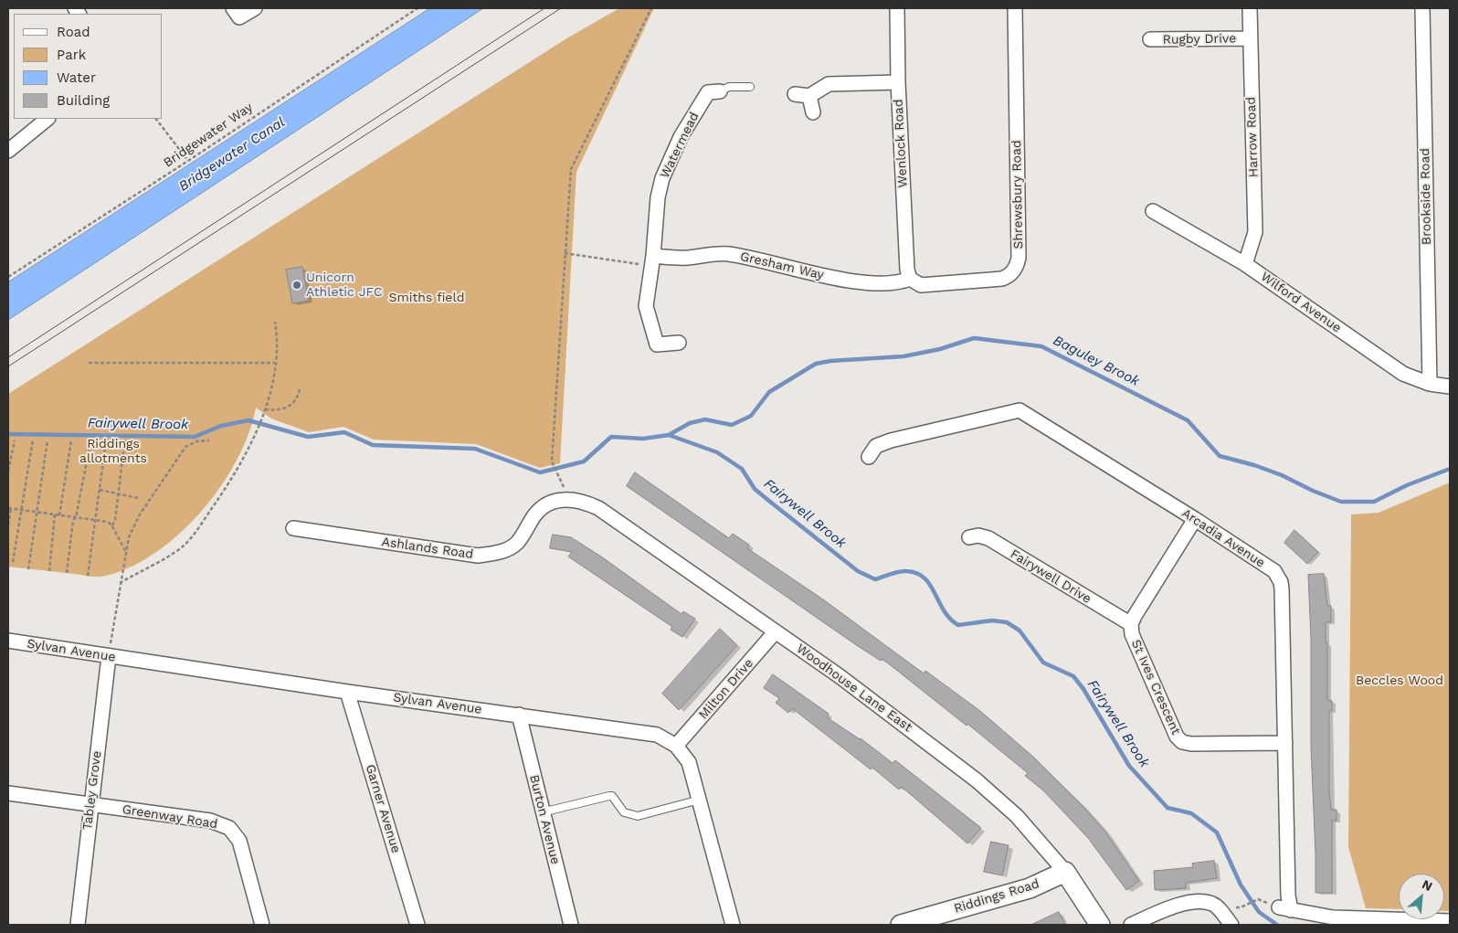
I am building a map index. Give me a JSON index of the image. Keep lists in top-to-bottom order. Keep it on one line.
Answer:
{"streets":{"street":["Rugby Drive","Harrow Road","Wenlock Road","Watermead","Shrewsbury Road","Brookside Road","Gresham Way","Wilford Avenue","Arcadia Avenue","Ashlands Road","Fairywell Drive","Sylvan Avenue","St Ives Crescent","Woodhouse Lane East","Milton Drive","Tabley Grove","Garner Avenue","Greenway Road","Burton Avenue","Riddings Road"],"path":["Bridgewater Way"]},"crossings":[["Rugby Drive","Harrow Road"],["Harrow Road","Wilford Avenue"],["Wenlock Road","Shrewsbury Road"],["Wenlock Road","Gresham Way"],["Watermead","Gresham Way"],["Shrewsbury Road","Gresham Way"],["Brookside Road","Wilford Avenue"],["Arcadia Avenue","St Ives Crescent"],["Ashlands Road","Woodhouse Lane East"],["Fairywell Drive","St Ives Crescent"],["Sylvan Avenue","Milton Drive"],["Sylvan Avenue","Tabley Grove"],["Sylvan Avenue","Garner Avenue"],["Sylvan Avenue","Burton Avenue"],["Woodhouse Lane East","Milton Drive"],["Woodhouse Lane East","Riddings Road"],["Tabley Grove","Greenway Road"]],"water":["Bridgewater Canal","Baguley Brook","Fairywell Brook"],"parks":["Smiths field","Riddings allotments","Beccles Wood"],"places":["Unicorn Athletic JFC"],"legend":["Road","Park","Water","Building"],"north":"top right"}
